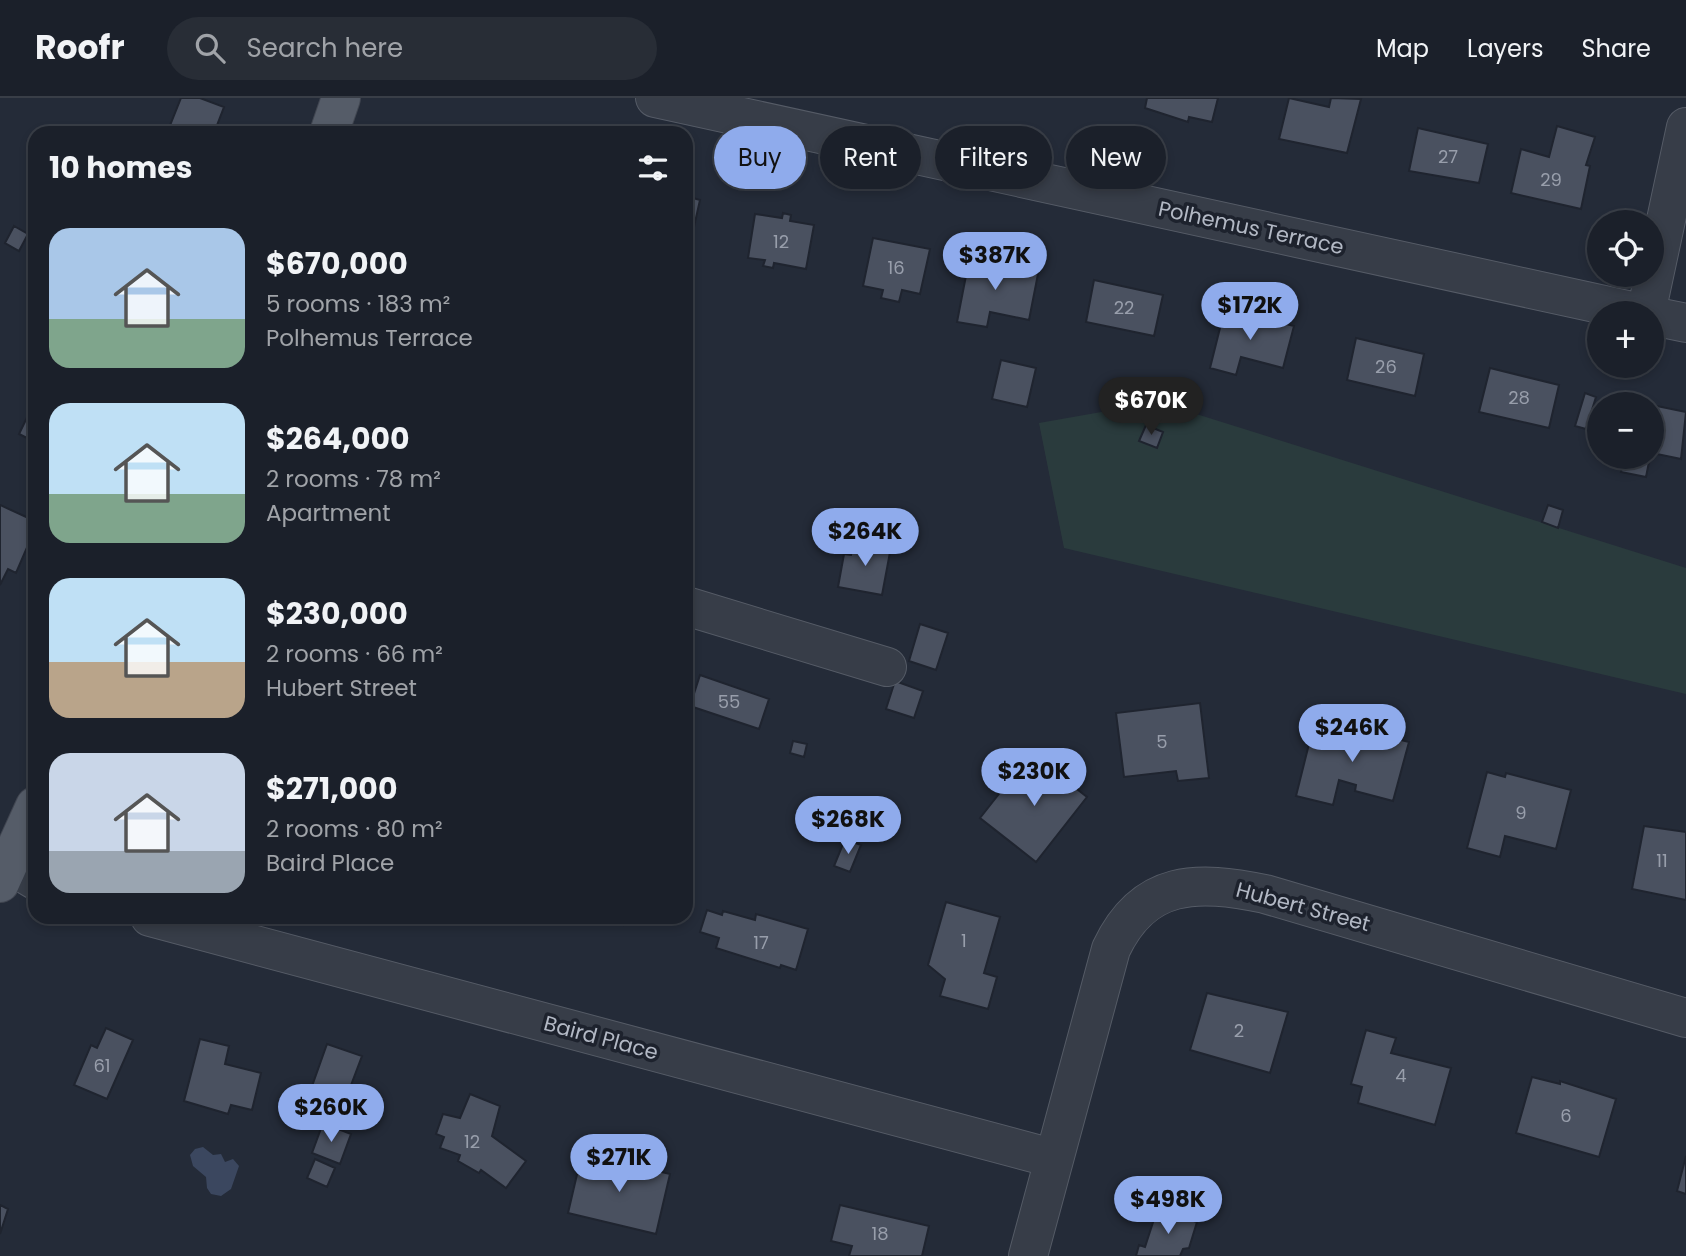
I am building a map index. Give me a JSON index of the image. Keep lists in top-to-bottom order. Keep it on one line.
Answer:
{"streets":{"street":["Polhemus Terrace","Hubert Street","Baird Place"]},"crossings":[["Hubert Street","Baird Place"]],"house_numbers":["27","29","12","16","22","26","28","55","5","9","11","1","17","2","61","4","6","12","18"],"page":{"header":"Roofr","search":"Search here","nav":["Map","Layers","Share"],"chip":["Buy","Rent","Filters","New"],"heading":"10 homes","map_buttons":["+","−"],"list":[{"name":"$670,000","note":"5 rooms · 183 m² · Polhemus Terrace"},{"name":"$264,000","note":"2 rooms · 78 m² · Apartment"},{"name":"$230,000","note":"2 rooms · 66 m² · Hubert Street"},{"name":"$271,000","note":"2 rooms · 80 m² · Baird Place"}],"price":["$387K","$172K","$670K","$264K","$246K","$230K","$268K","$260K","$271K","$498K"]}}
